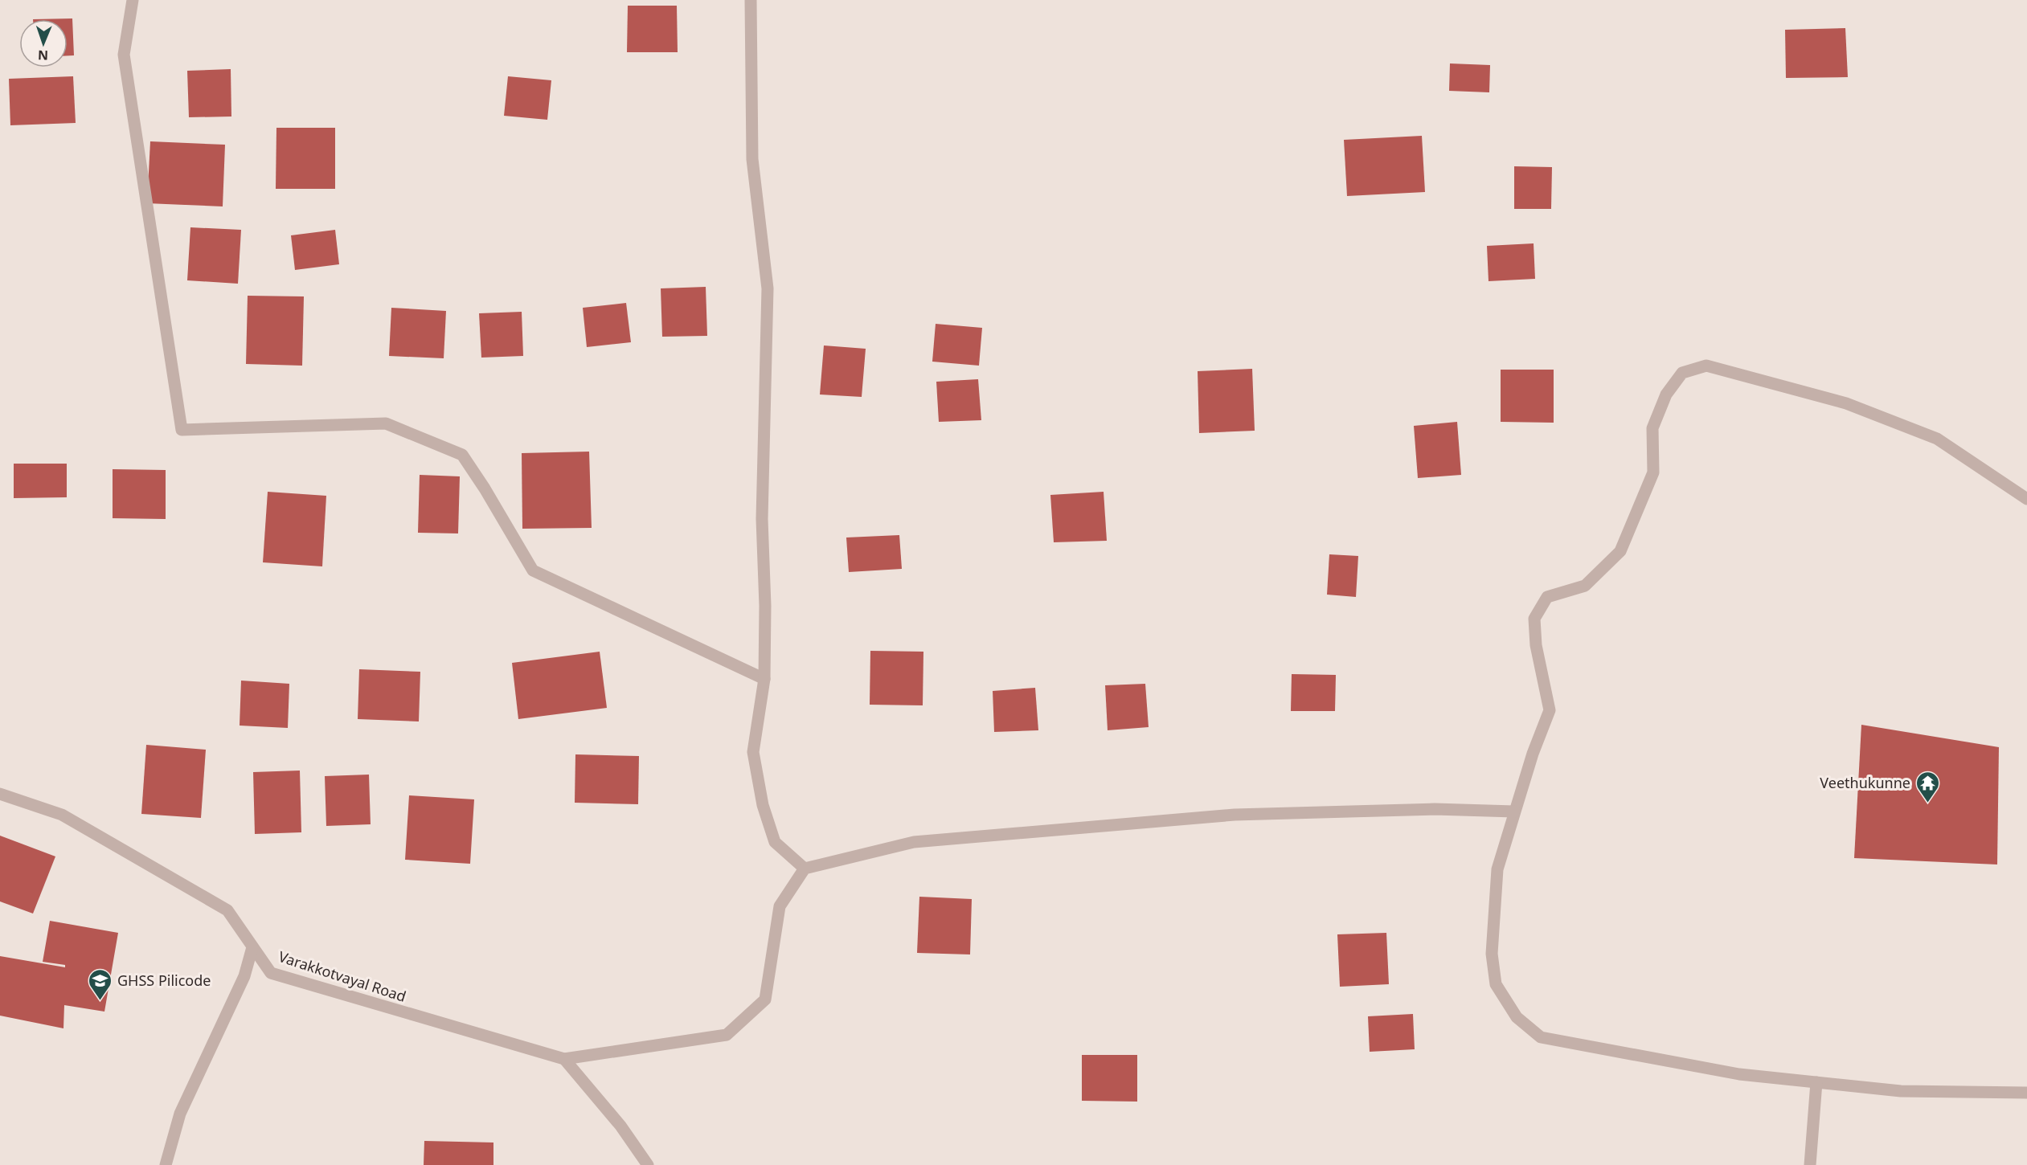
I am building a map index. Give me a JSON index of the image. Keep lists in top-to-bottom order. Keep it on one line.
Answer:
{"streets":{"street":["Varakkotvayal Road"]},"places":{"temple":["Veethukunne"],"school or university":["GHSS Pilicode"]},"north":"bottom"}
